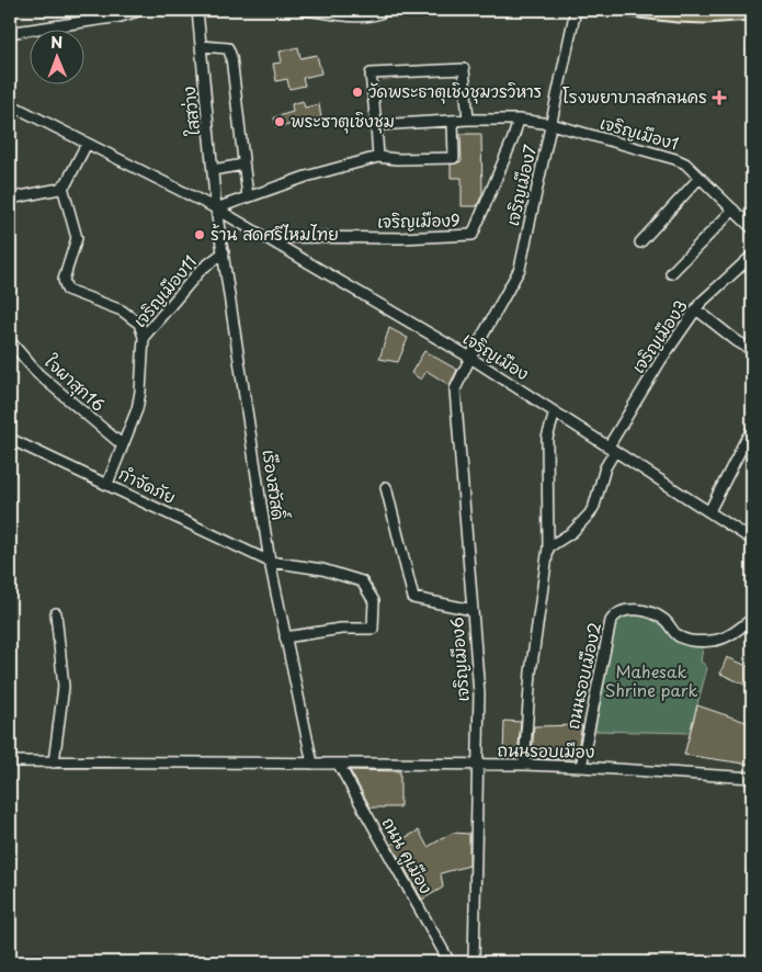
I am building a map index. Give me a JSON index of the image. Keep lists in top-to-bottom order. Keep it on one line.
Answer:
{"streets":{"street":["ใสสว่าง","เจริญเมือง1","เจริญเมือง7","เจริญเมือง9","เจริญเมือง11","เจริญเมือง3","เจริญเมือง","ใจผาสุก16","เรืองสวัสดิ์","กำจัดภัย","เจริญเมือง6","ถนนรอบเมือง2","ถนนรอบเมือง","ถนน คูเมือง"]},"crossings":[["ใสสว่าง","เจริญเมือง"],["ใสสว่าง","เรืองสวัสดิ์"],["เจริญเมือง1","เจริญเมือง7"],["เจริญเมือง1","เจริญเมือง9"],["เจริญเมือง7","เจริญเมือง"],["เจริญเมือง7","เจริญเมือง6"],["เจริญเมือง9","เจริญเมือง"],["เจริญเมือง11","ใจผาสุก16"],["เจริญเมือง11","เรืองสวัสดิ์"],["เจริญเมือง11","กำจัดภัย"],["เจริญเมือง3","เจริญเมือง"],["เจริญเมือง","เรืองสวัสดิ์"],["เจริญเมือง","เจริญเมือง6"],["เรืองสวัสดิ์","กำจัดภัย"],["เรืองสวัสดิ์","ถนนรอบเมือง"],["เจริญเมือง6","ถนนรอบเมือง"],["ถนนรอบเมือง2","ถนนรอบเมือง"],["ถนนรอบเมือง","ถนน คูเมือง"]],"parks":["Mahesak Shrine park"],"places":{"other":["วัดพระธาตุเชิงชุมวรวิหาร","พระธาตุเชิงชุม","ร้าน สดศรีไหมไทย"],"health":["โรงพยาบาลสกลนคร"]},"north":"top"}
